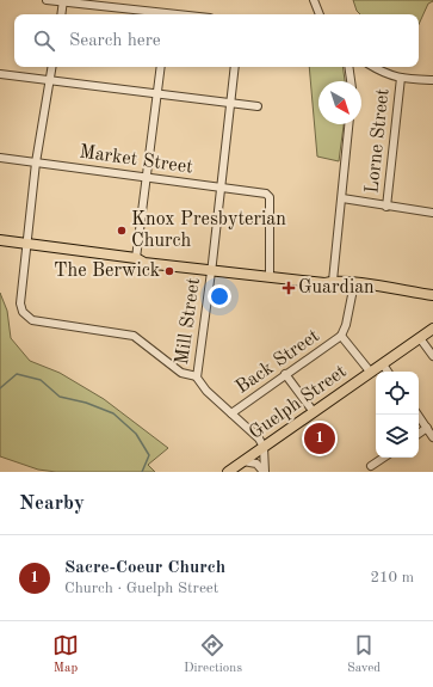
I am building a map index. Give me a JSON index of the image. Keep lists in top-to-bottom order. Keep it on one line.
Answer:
{"streets":{"main road":["Guelph Street"],"street":["Lorne Street","Market Street","Mill Street","Back Street"]},"crossings":[["Market Street","Mill Street"],["Mill Street","Back Street"],["Mill Street","Guelph Street"]],"places":{"other":["Knox Presbyterian Church","The Berwick"],"health":["Guardian"]},"north":"bottom right","page":{"search":"Search here","pins":"1","heading":"Nearby","list":[{"mark":"1","name":"Sacre-Coeur Church","note":"Church · Guelph Street","value":"210 m"}],"nav":["Map","Directions","Saved"]}}
